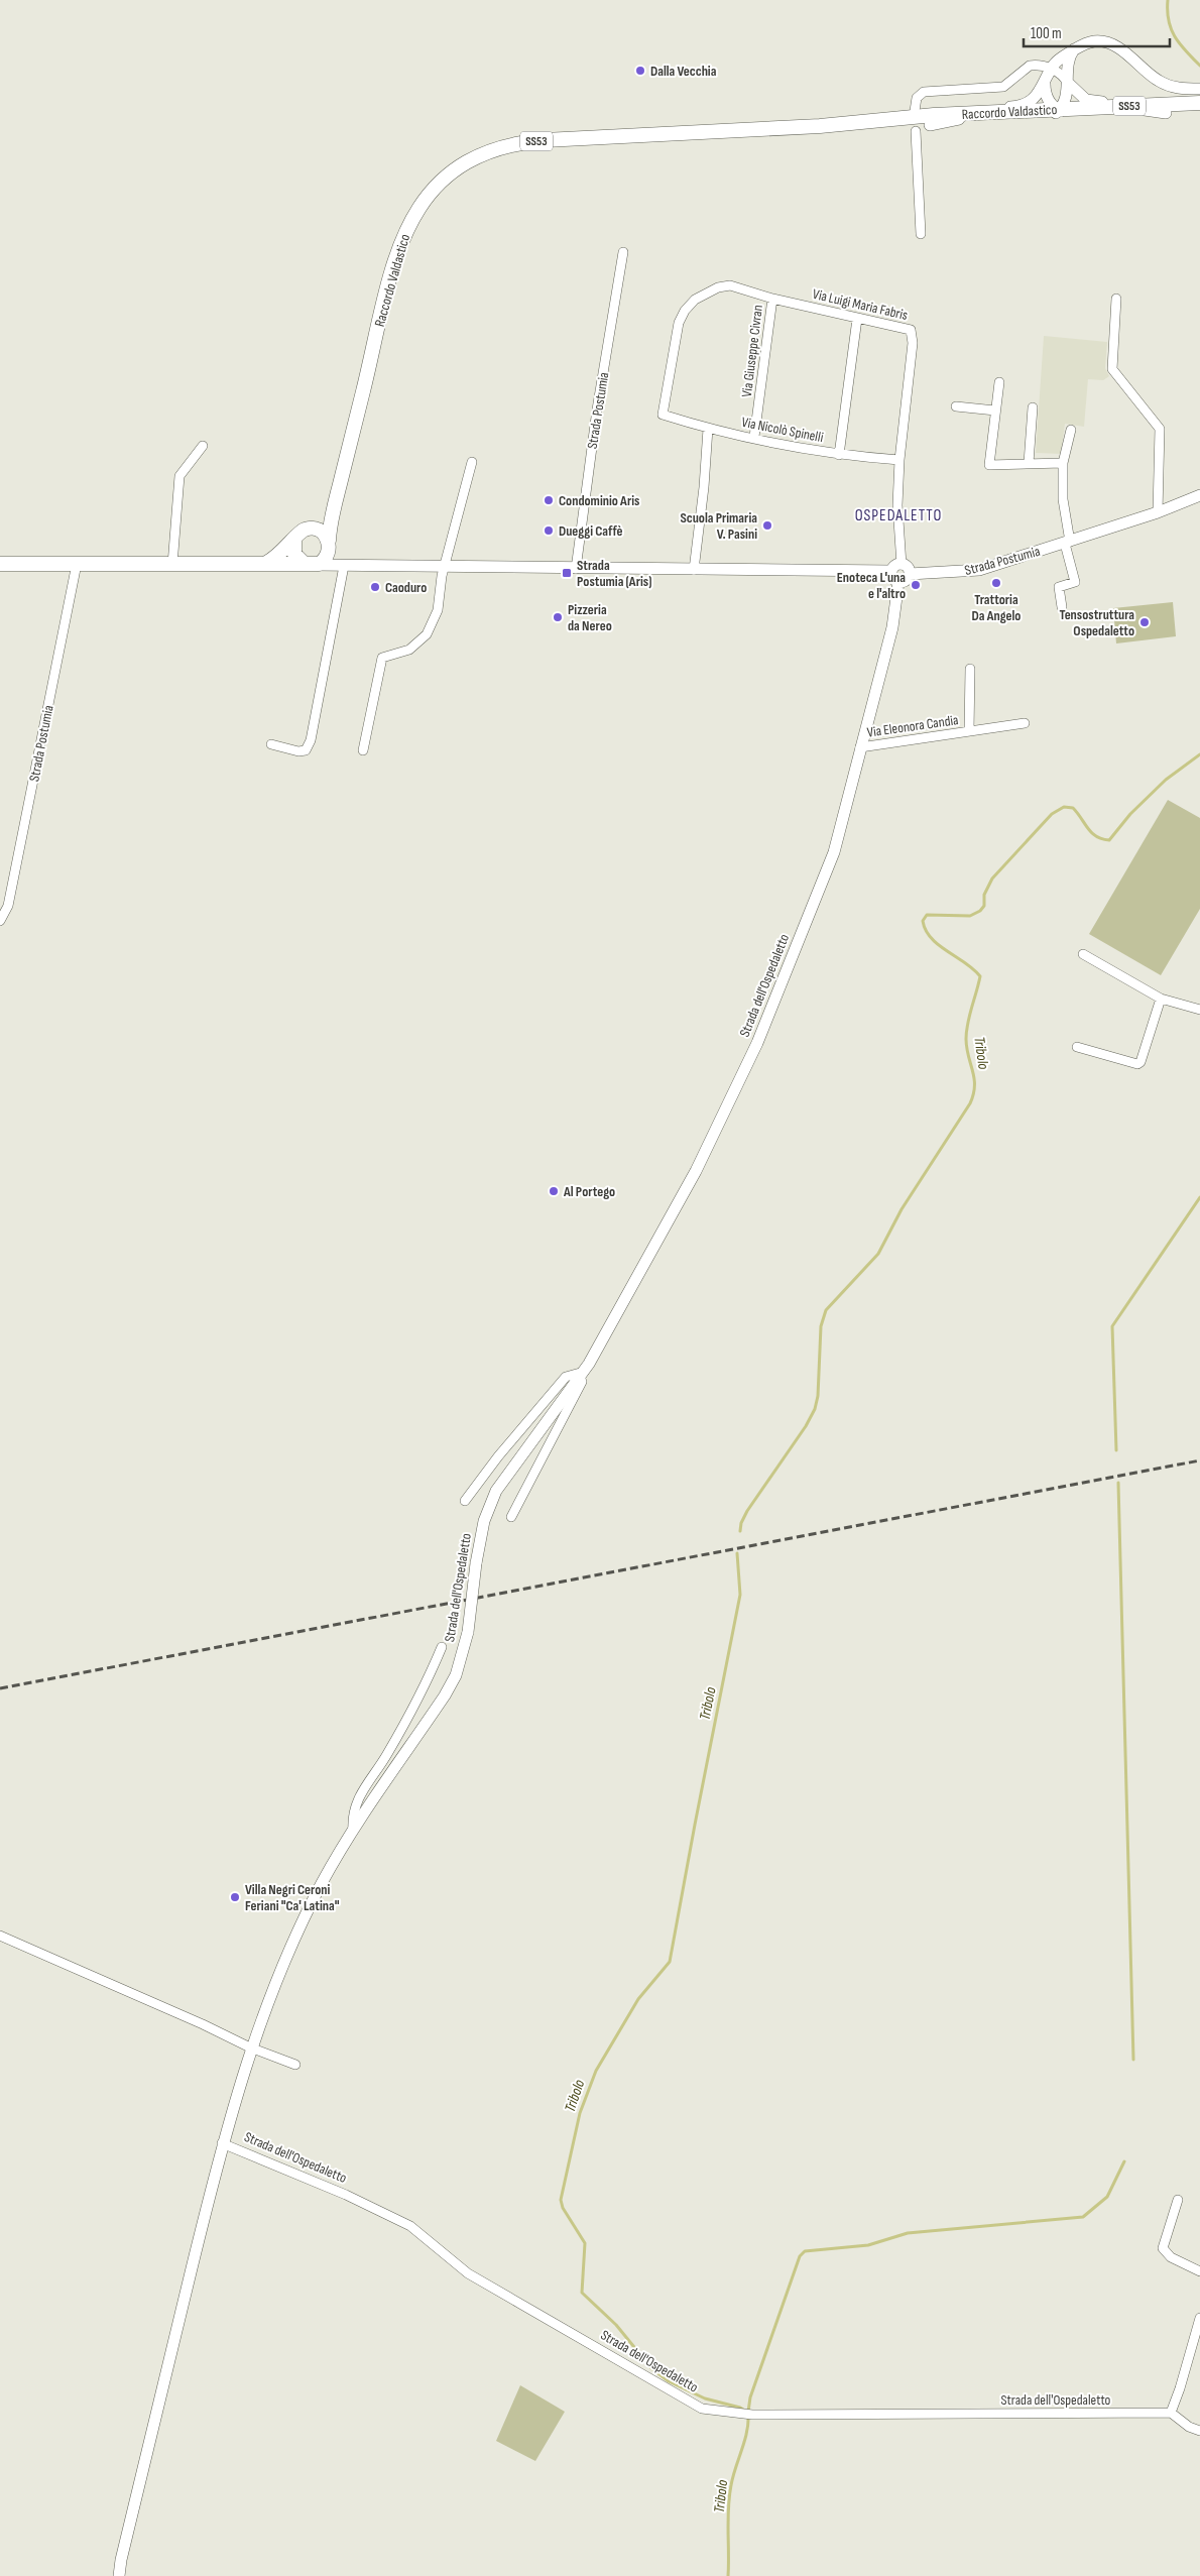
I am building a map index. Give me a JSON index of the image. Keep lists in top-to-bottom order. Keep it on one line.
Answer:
{"streets":{"main road":["SS53","Raccordo Valdastico"],"street":["Via Luigi Maria Fabris","Via Giuseppe Civran","Strada Postumia","Via Nicolò Spinelli","Via Eleonora Candia","Strada dell'Ospedaletto"]},"crossings":[["Via Luigi Maria Fabris","Via Giuseppe Civran"],["Via Luigi Maria Fabris","Strada Postumia"],["Via Luigi Maria Fabris","Via Nicolò Spinelli"],["Via Luigi Maria Fabris","Strada dell'Ospedaletto"],["Via Giuseppe Civran","Via Nicolò Spinelli"],["Strada Postumia","Strada dell'Ospedaletto"],["Via Eleonora Candia","Strada dell'Ospedaletto"]],"districts":["OSPEDALETTO"],"water":["Tribolo"],"places":{"other":["Dalla Vecchia","Condominio Aris","Scuola Primaria V. Pasini","Dueggi Caffè","Trattoria Da Angelo","Enoteca L'una e l'altro","Caoduro","Pizzeria da Nereo","Tensostruttura Ospedaletto","Al Portego","Villa Negri Ceroni Feriani \"Ca' Latina\""],"transit":["Strada Postumia (Aris)"]},"scale_bar":"100 m"}
